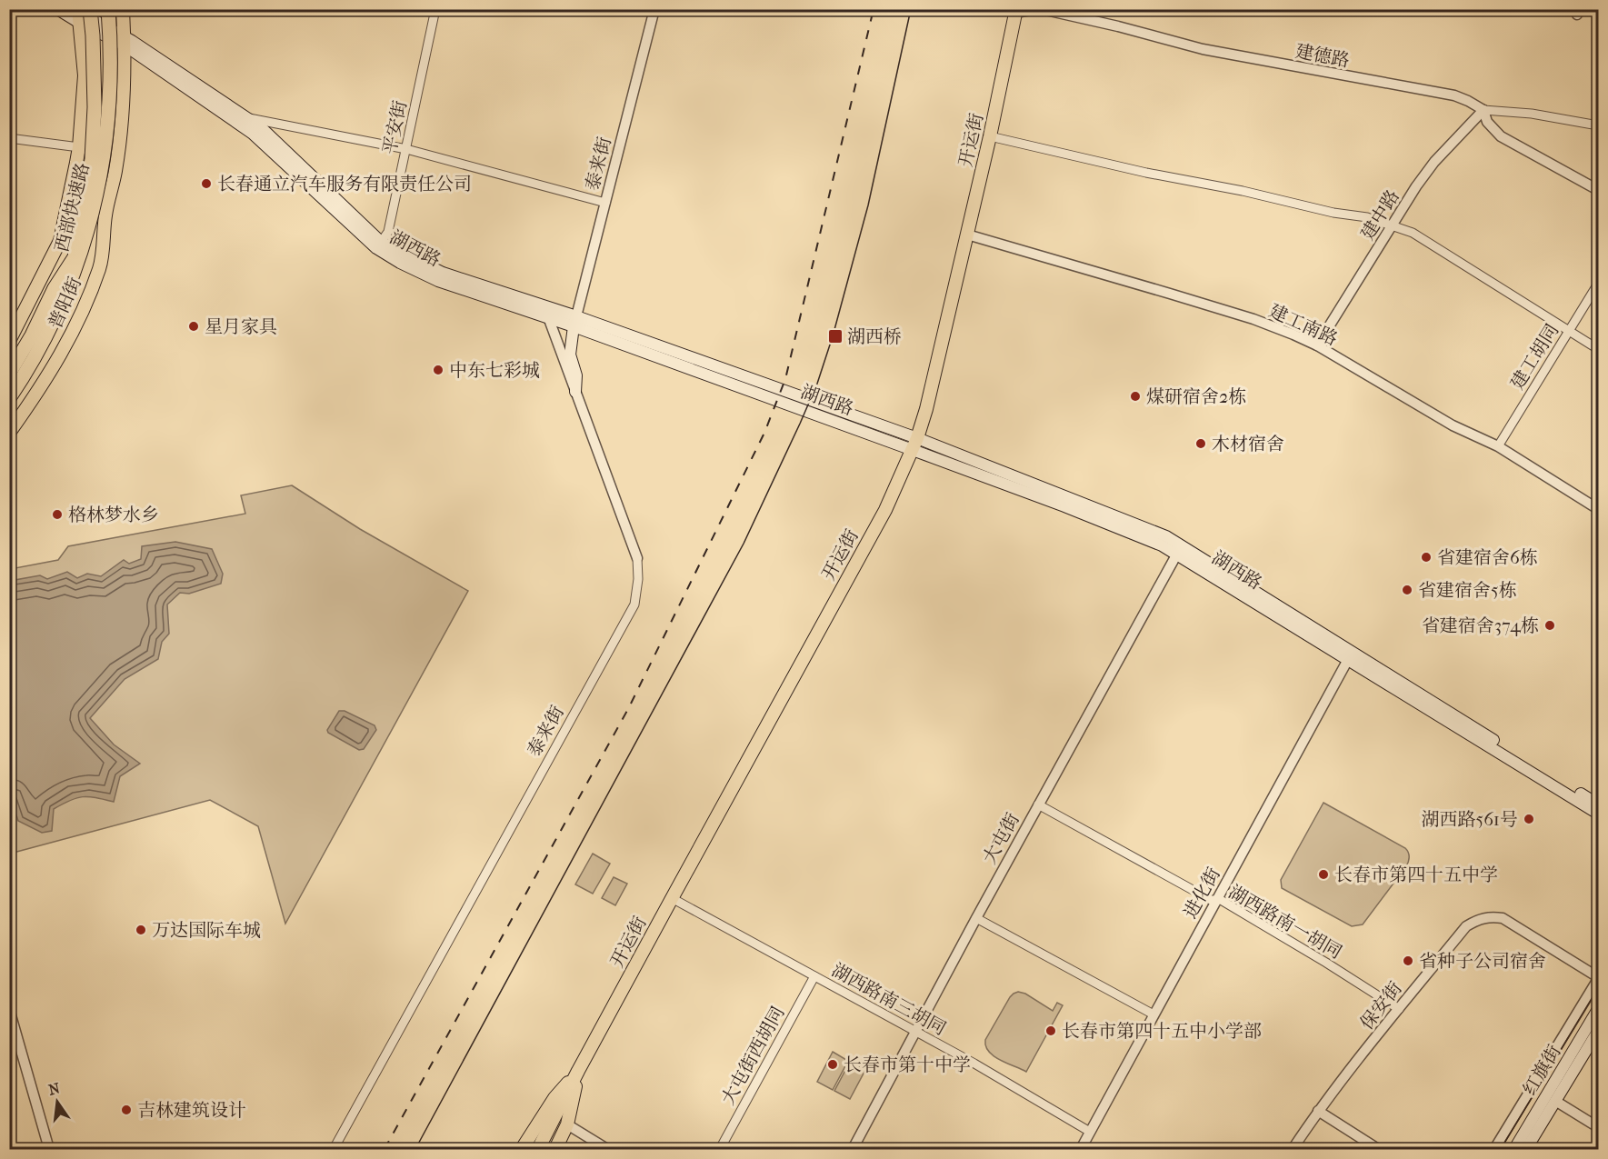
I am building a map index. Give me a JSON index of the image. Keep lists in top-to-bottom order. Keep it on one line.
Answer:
{"streets":{"highway":["西部快速路"],"main road":["开运街","湖西路","普阳街","红旗街"],"street":["建德路","平安街","泰来街","建中路","建工南路","建工胡同","大屯街","进化街","湖西路南一胡同","湖西路南三胡同","保安街","大屯街西胡同"]},"crossings":[["建德路","建中路"],["平安街","湖西路"],["开运街","湖西路"],["开运街","建工南路"],["开运街","湖西路南三胡同"],["泰来街","湖西路"],["西部快速路","湖西路"],["西部快速路","普阳街"],["建中路","建工南路"],["湖西路","普阳街"],["湖西路","大屯街"],["湖西路","进化街"],["建工南路","建工胡同"],["大屯街","湖西路南一胡同"],["大屯街","湖西路南三胡同"],["进化街","湖西路南一胡同"],["进化街","湖西路南三胡同"],["湖西路南一胡同","保安街"],["湖西路南三胡同","大屯街西胡同"]],"places":{"other":["长春通立汽车服务有限责任公司","星月家具","中东七彩城","煤研宿舍2栋","木材宿舍","格林梦水乡","省建宿舍6栋","省建宿舍5栋","省建宿舍374栋","湖西路561号","长春市第四十五中学","万达国际车城","省种子公司宿舍","长春市第四十五中小学部","长春市第十中学","吉林建筑设计"],"transit":["湖西桥"]},"north":"top"}
